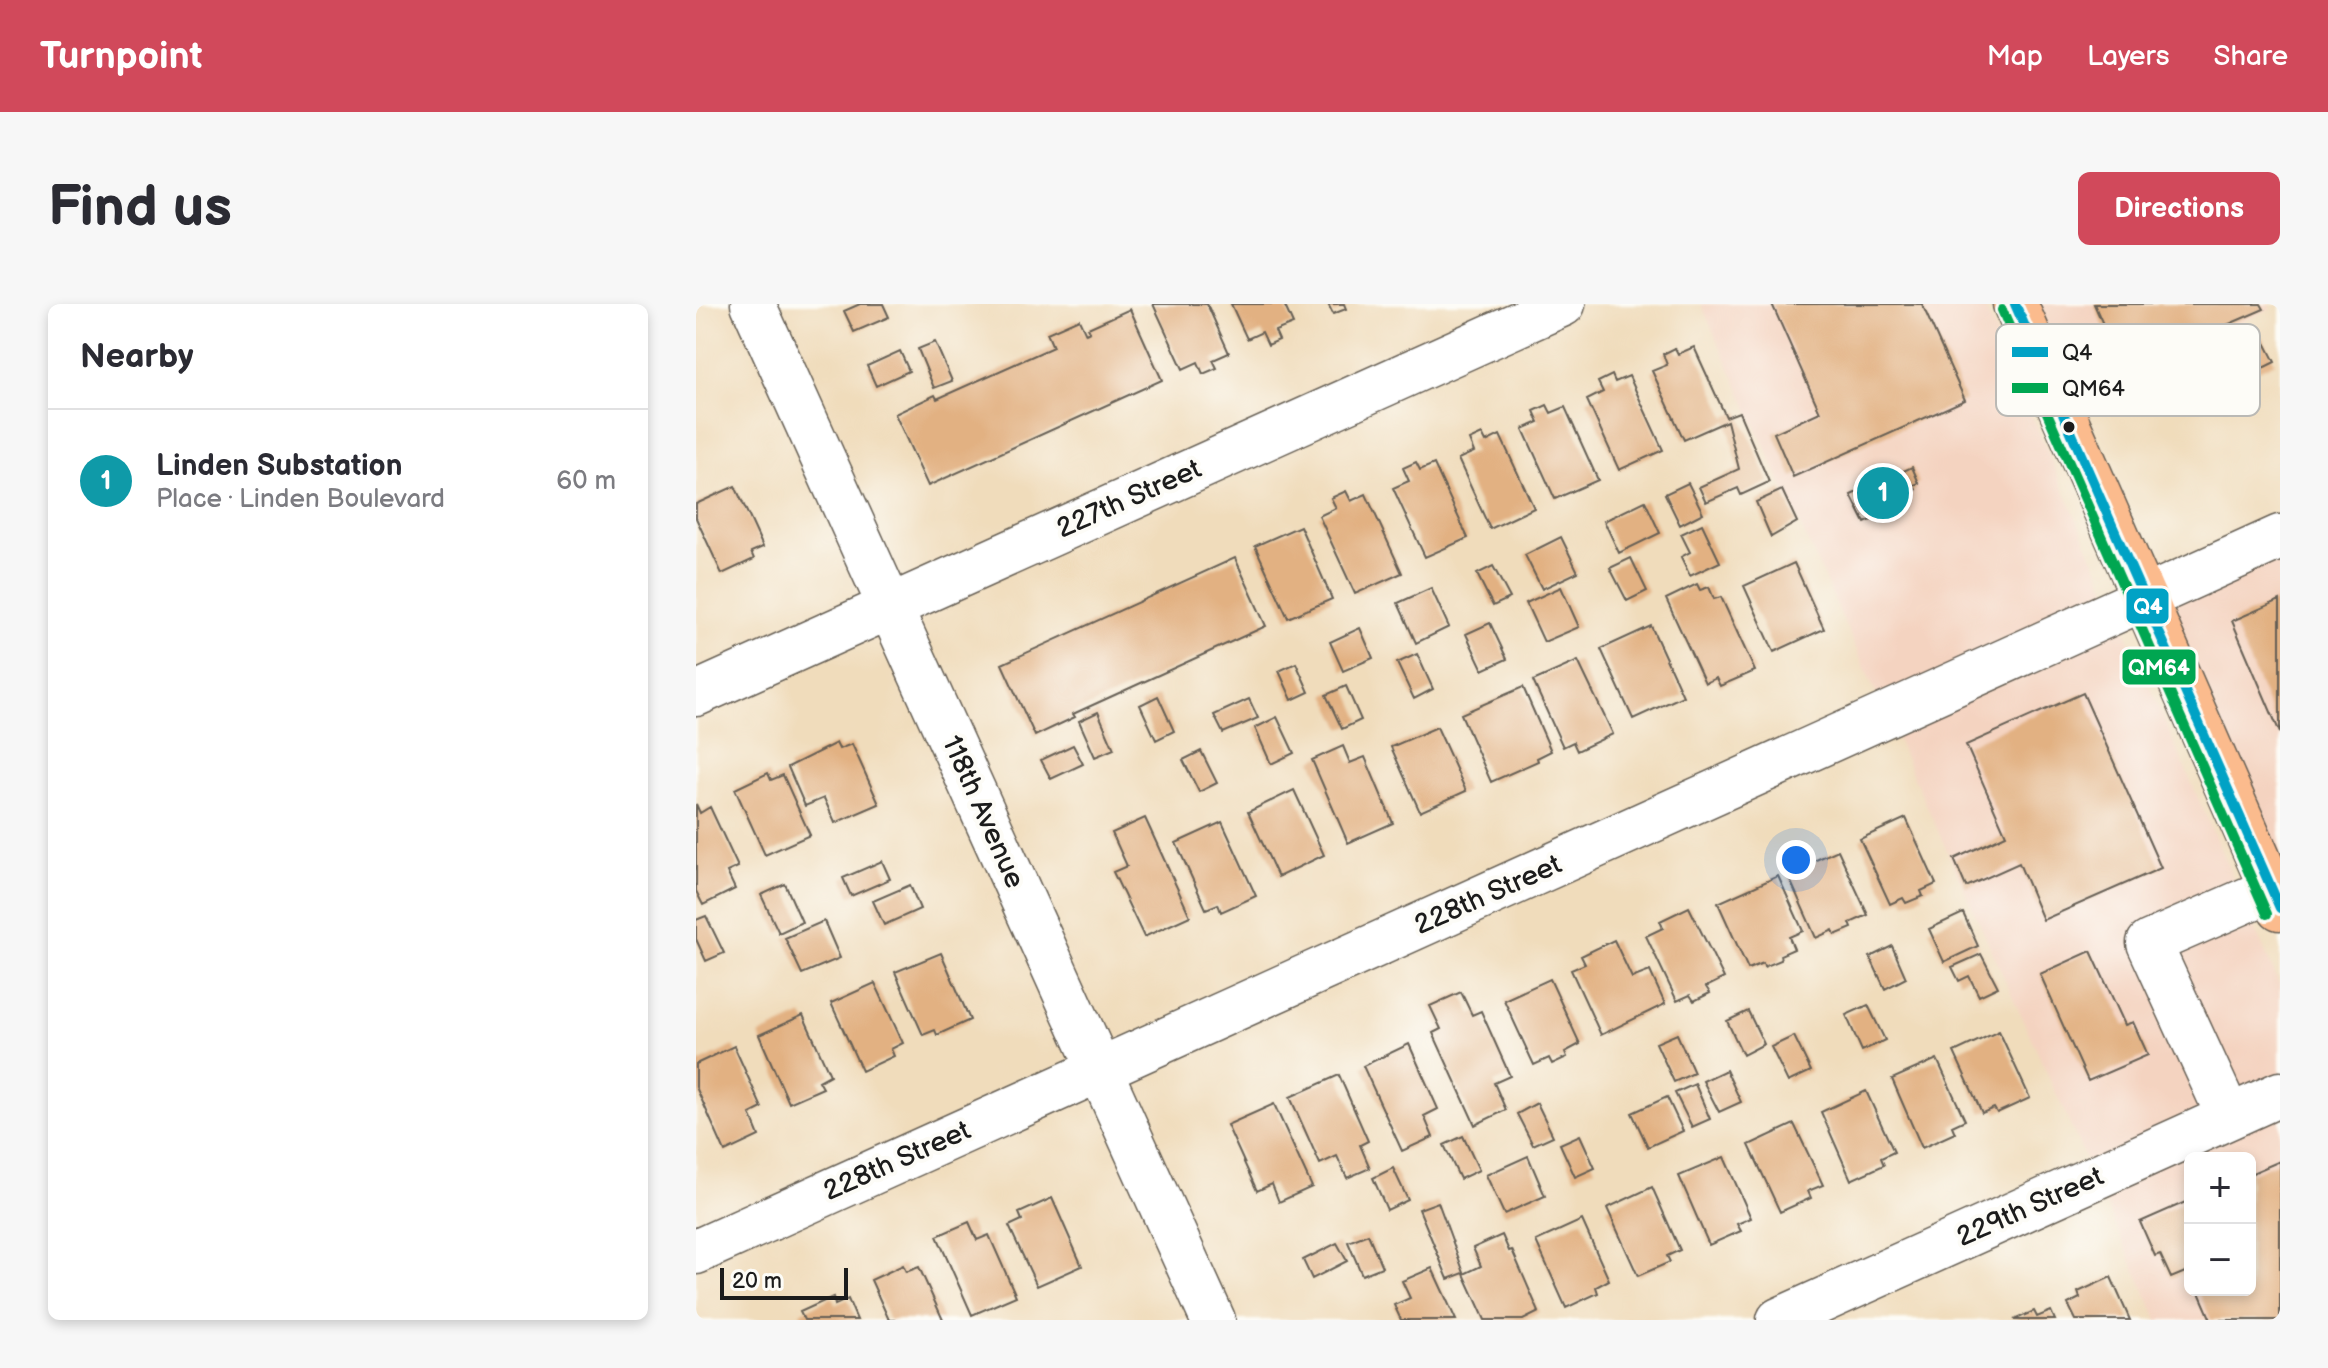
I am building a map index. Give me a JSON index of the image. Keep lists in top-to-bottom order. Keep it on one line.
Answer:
{"streets":{"street":["227th Street","118th Avenue","228th Street","229th Street"]},"crossings":[["227th Street","118th Avenue"],["118th Avenue","228th Street"]],"lines":["transit line Q4","transit line QM64"],"legend":["Q4","QM64"],"scale_bar":"20 m","page":{"header":"Turnpoint","nav":["Map","Layers","Share"],"buttons":"Directions","title":"Find us","heading":"Nearby","list":[{"mark":"1","name":"Linden Substation","note":"Place · Linden Boulevard","value":"60 m"}],"pins":"1","map_buttons":["+","−"],"scale":"20 m"}}
